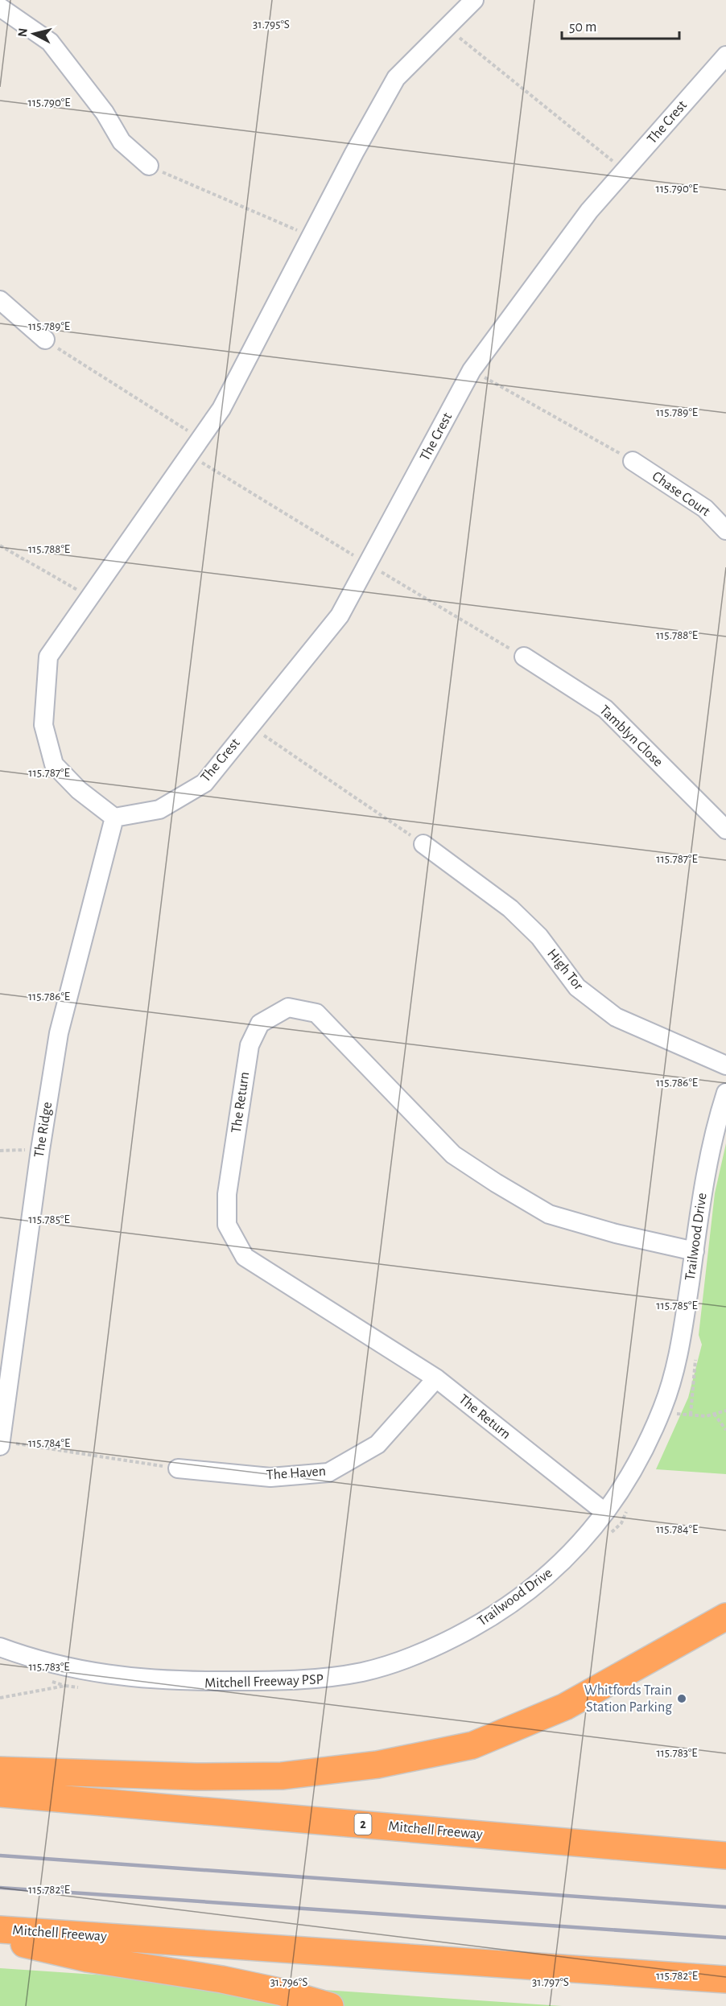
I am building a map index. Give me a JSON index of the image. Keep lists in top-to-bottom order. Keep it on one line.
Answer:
{"streets":{"highway":["2","Mitchell Freeway"],"street":["The Crest","Chase Court","Tamblyn Close","High Tor","The Return","The Ridge","Trailwood Drive","The Haven"]},"crossings":[["The Crest","The Ridge"],["The Return","Trailwood Drive"],["The Return","The Haven"]],"places":["Whitfords Train Station Parking"],"scale_bar":"50 m","north":"left","coordinates":["31.795°S","115.790°E","115.789°E","115.788°E","115.787°E","115.786°E","115.785°E","115.784°E","115.783°E","115.782°E","31.796°S","31.797°S"]}
